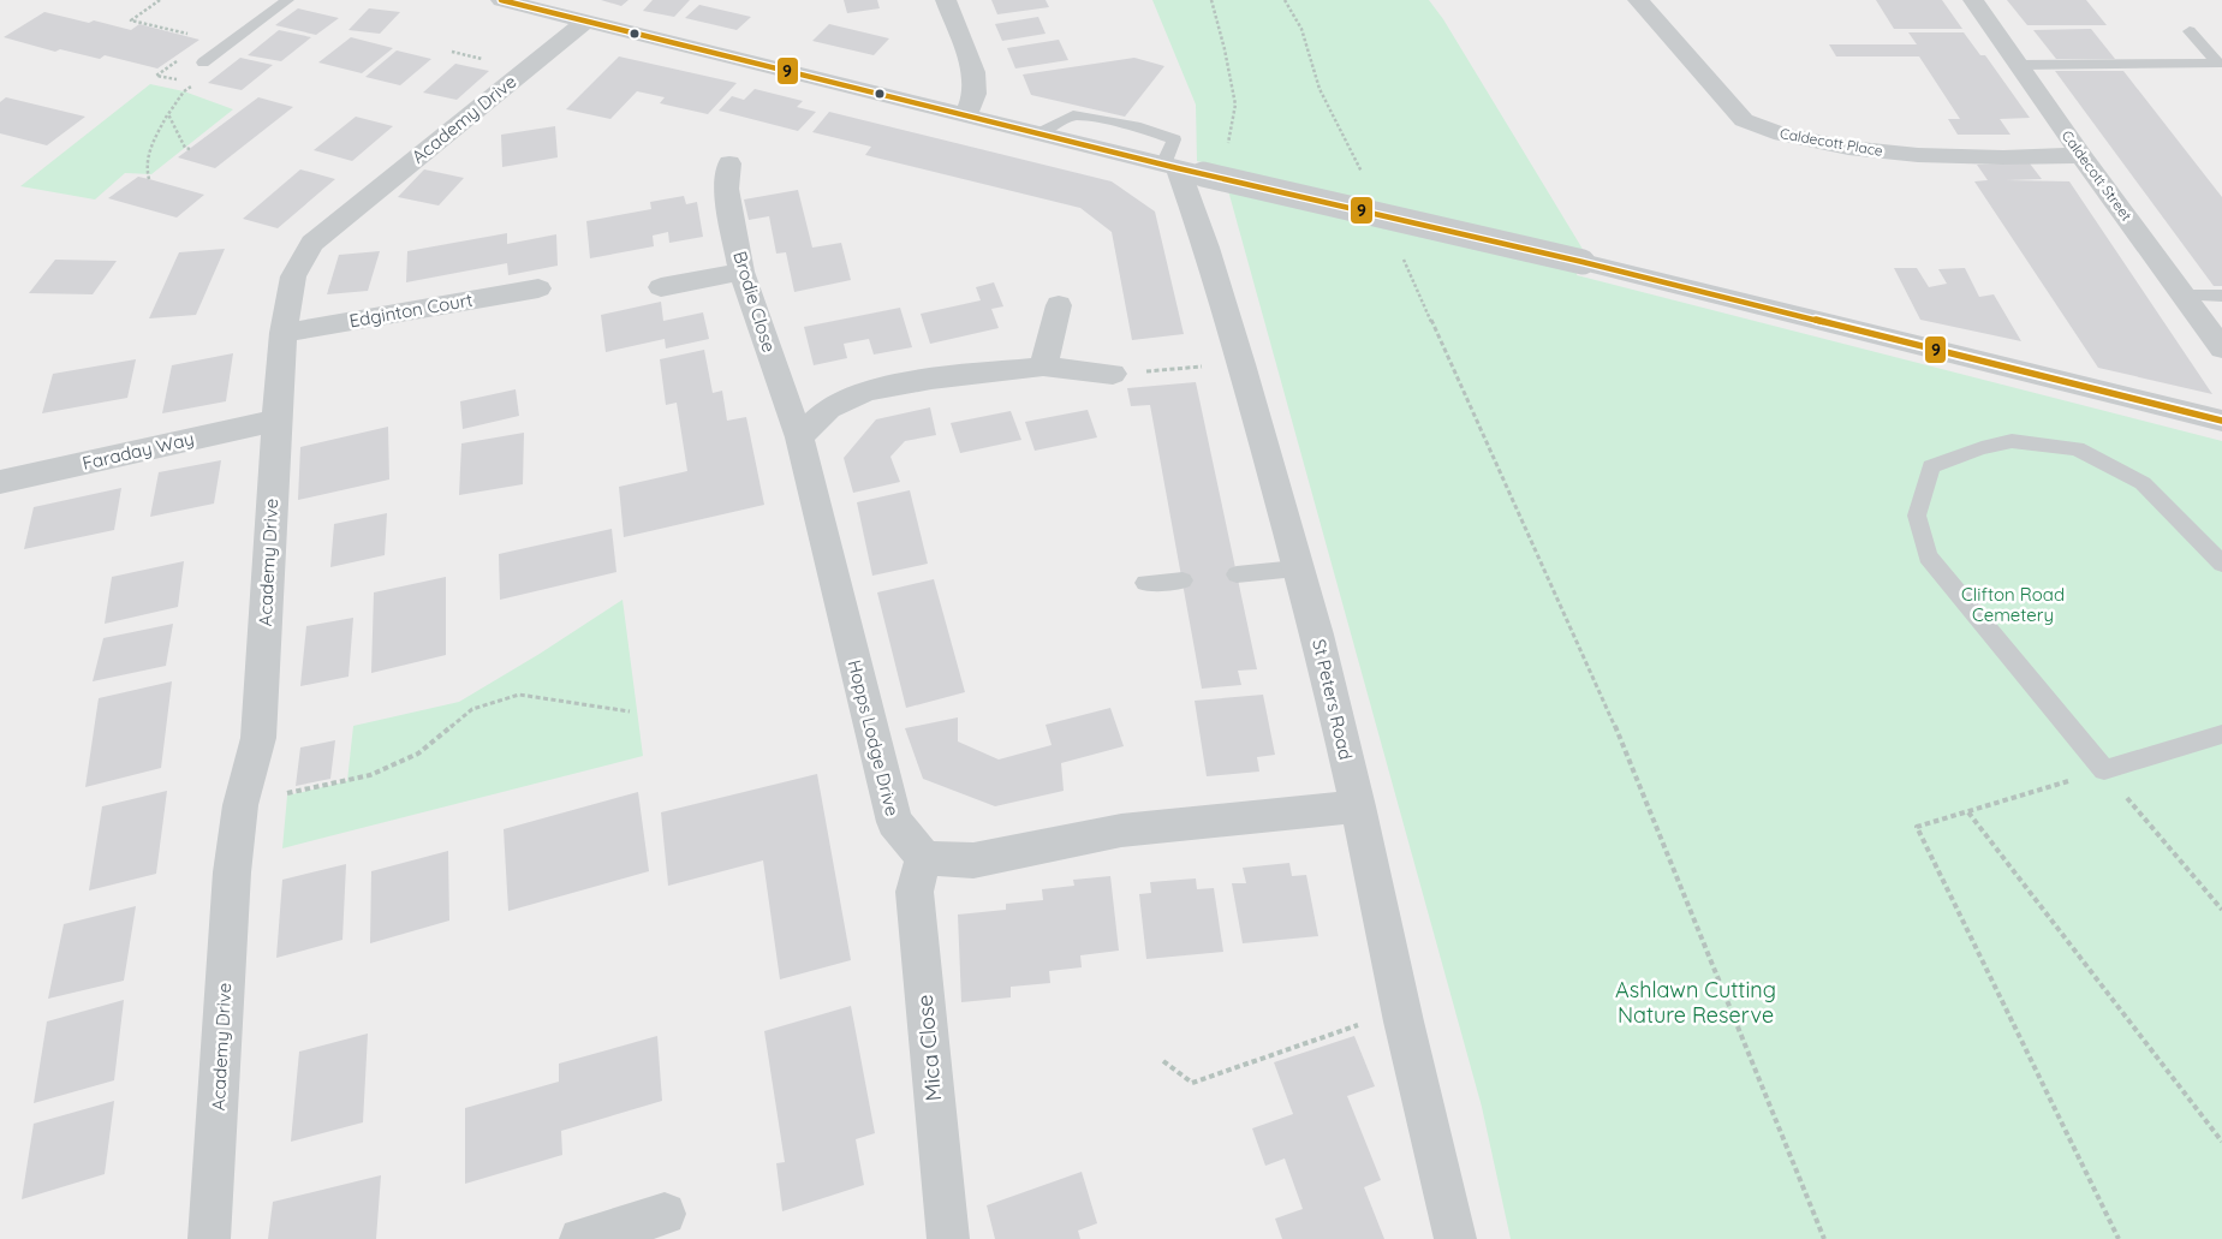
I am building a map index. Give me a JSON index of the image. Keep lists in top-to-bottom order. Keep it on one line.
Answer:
{"streets":{"street":["Academy Drive","Caldecott Place","Caldecott Street","Brodie Close","Edginton Court","Faraday Way","St Peters Road","Hopps Lodge Drive","Mica Close"]},"crossings":[["Academy Drive","Edginton Court"],["Academy Drive","Faraday Way"],["Caldecott Place","Caldecott Street"],["Brodie Close","Hopps Lodge Drive"],["Hopps Lodge Drive","Mica Close"]],"parks":["Clifton Road Cemetery","Ashlawn Cutting Nature Reserve"],"lines":["transit line 9"]}
